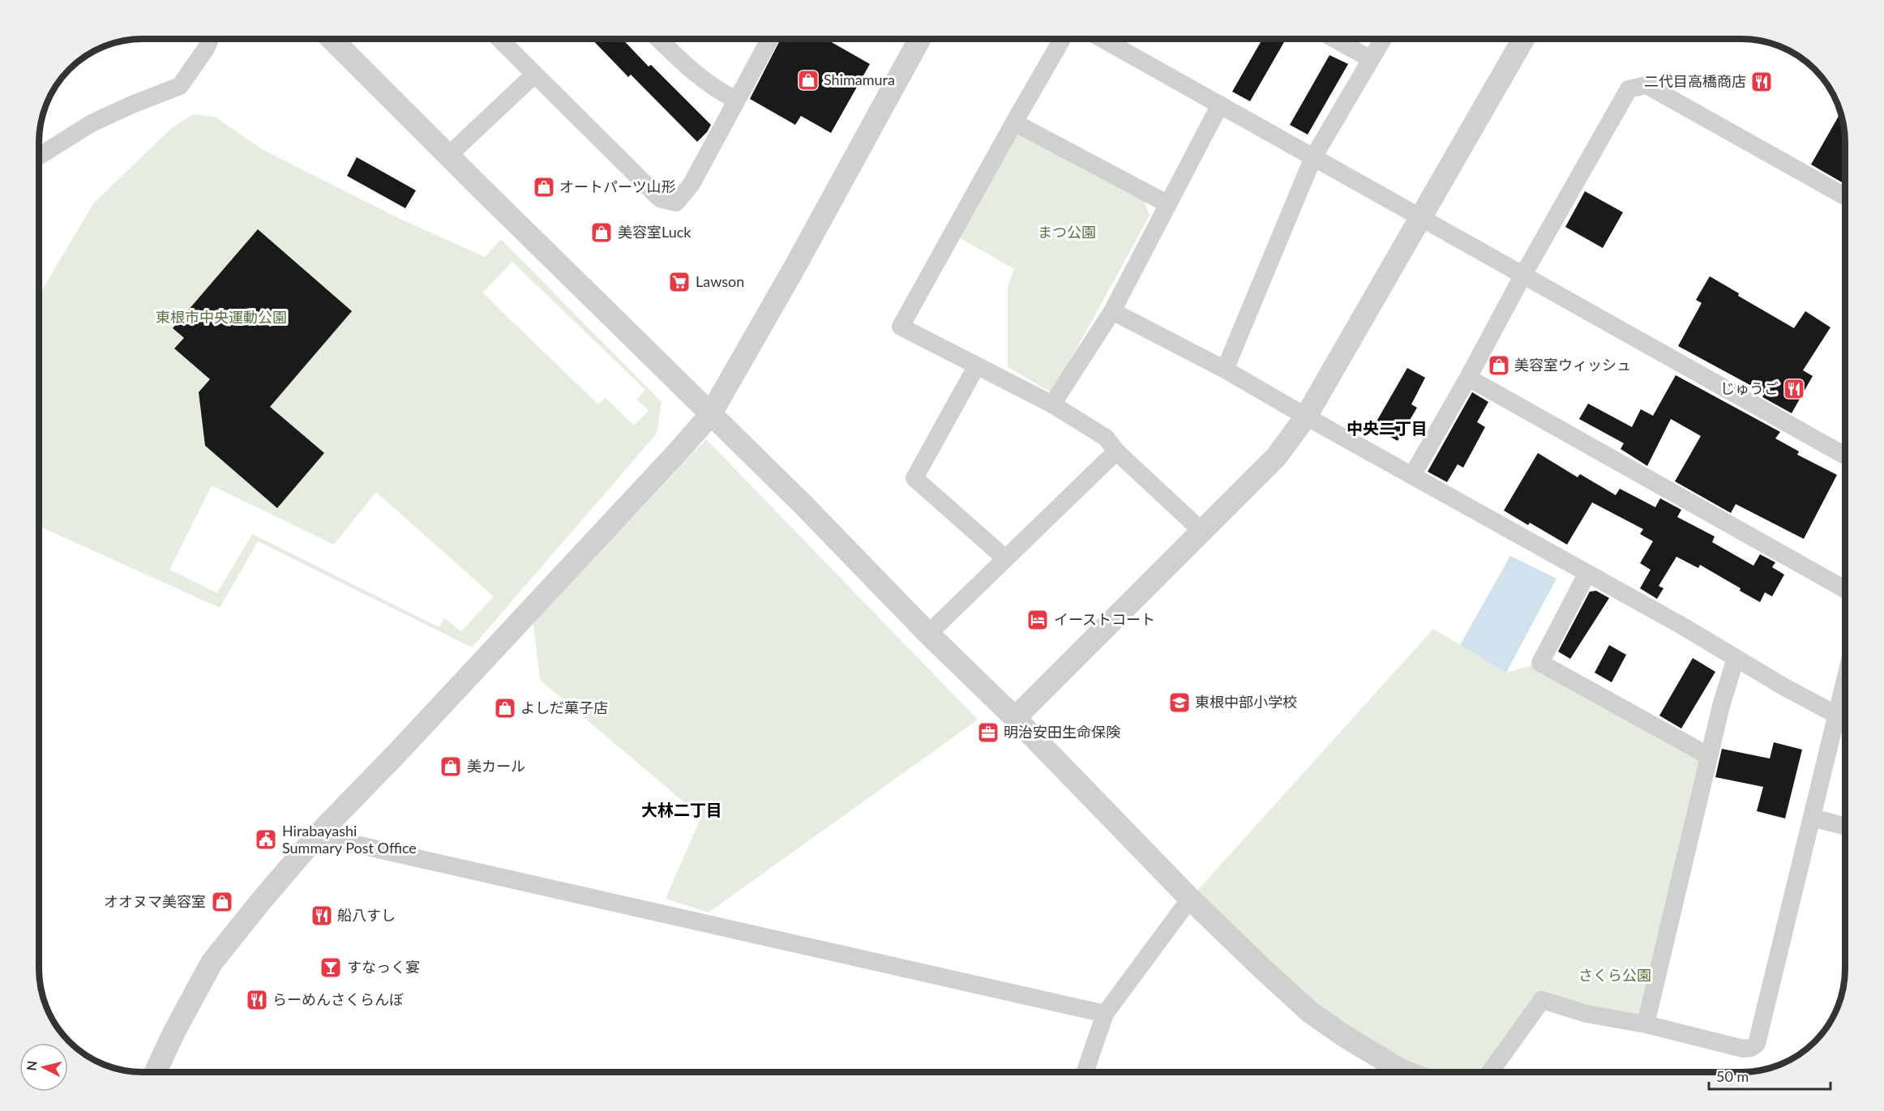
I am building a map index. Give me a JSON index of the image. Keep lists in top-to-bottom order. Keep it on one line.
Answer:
{"districts":["中央二丁目","大林二丁目"],"parks":["まつ公園","東根市中央運動公園","さくら公園"],"places":{"shop":["Shimamura","オートパーツ山形","美容室Luck","美容室ウィッシュ","よしだ菓子店","美カール","オオヌマ美容室"],"restaurant":["二代目高橋商店","じゅうご","船八すし","らーめんさくらんぼ"],"supermarket":["Lawson"],"hotel":["イーストコート"],"school or university":["東根中部小学校"],"office":["明治安田生命保険"],"public building":["Hirabayashi Summary Post Office"],"bar":["すなっく宴"]},"scale_bar":"50 m","north":"left"}
